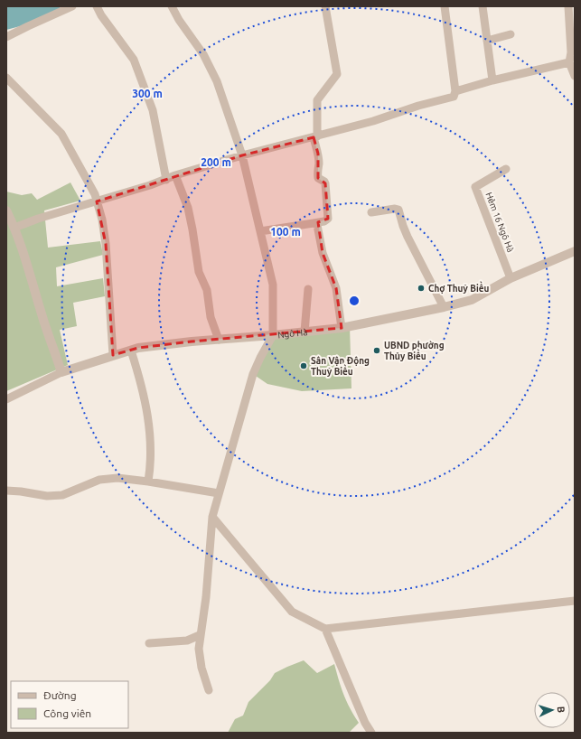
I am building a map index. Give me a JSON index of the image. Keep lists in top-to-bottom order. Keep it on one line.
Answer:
{"streets":{"street":["Hẻm 16 Ngô Hà","Ngô Hà"]},"crossings":[["Hẻm 16 Ngô Hà","Ngô Hà"]],"places":["Chợ Thuỷ Biều","UBND phường Thủy Biều","Sân Vận Động Thuỷ Biều"],"legend":["Đường","Công viên"],"north":"right","rings":["300 m","200 m","100 m"]}
